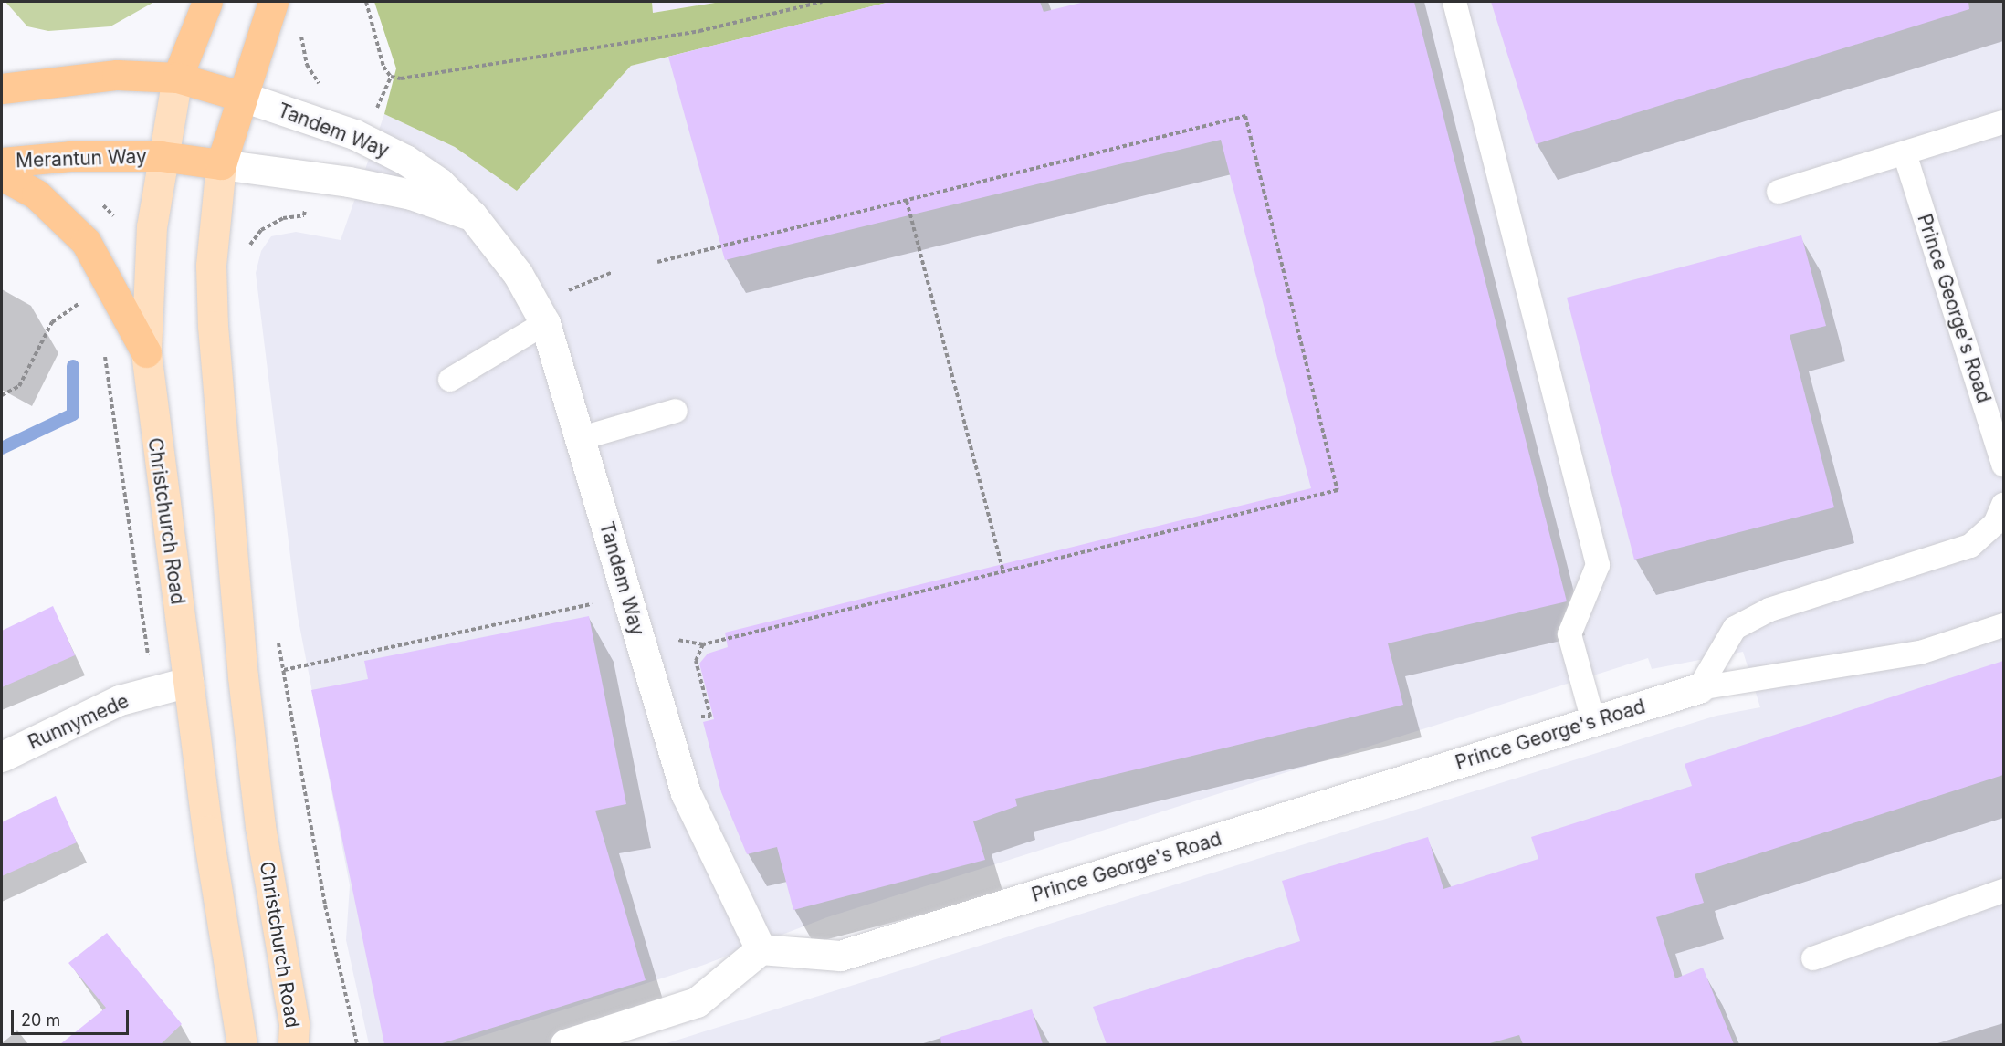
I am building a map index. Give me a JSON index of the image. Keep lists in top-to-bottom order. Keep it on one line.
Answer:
{"streets":{"highway":["Merantun Way","Christchurch Road"],"street":["Tandem Way","Prince George's Road","Runnymede"]},"crossings":[["Tandem Way","Merantun Way"],["Tandem Way","Prince George's Road"],["Tandem Way","Christchurch Road"],["Merantun Way","Christchurch Road"],["Christchurch Road","Runnymede"]],"scale_bar":"20 m"}
